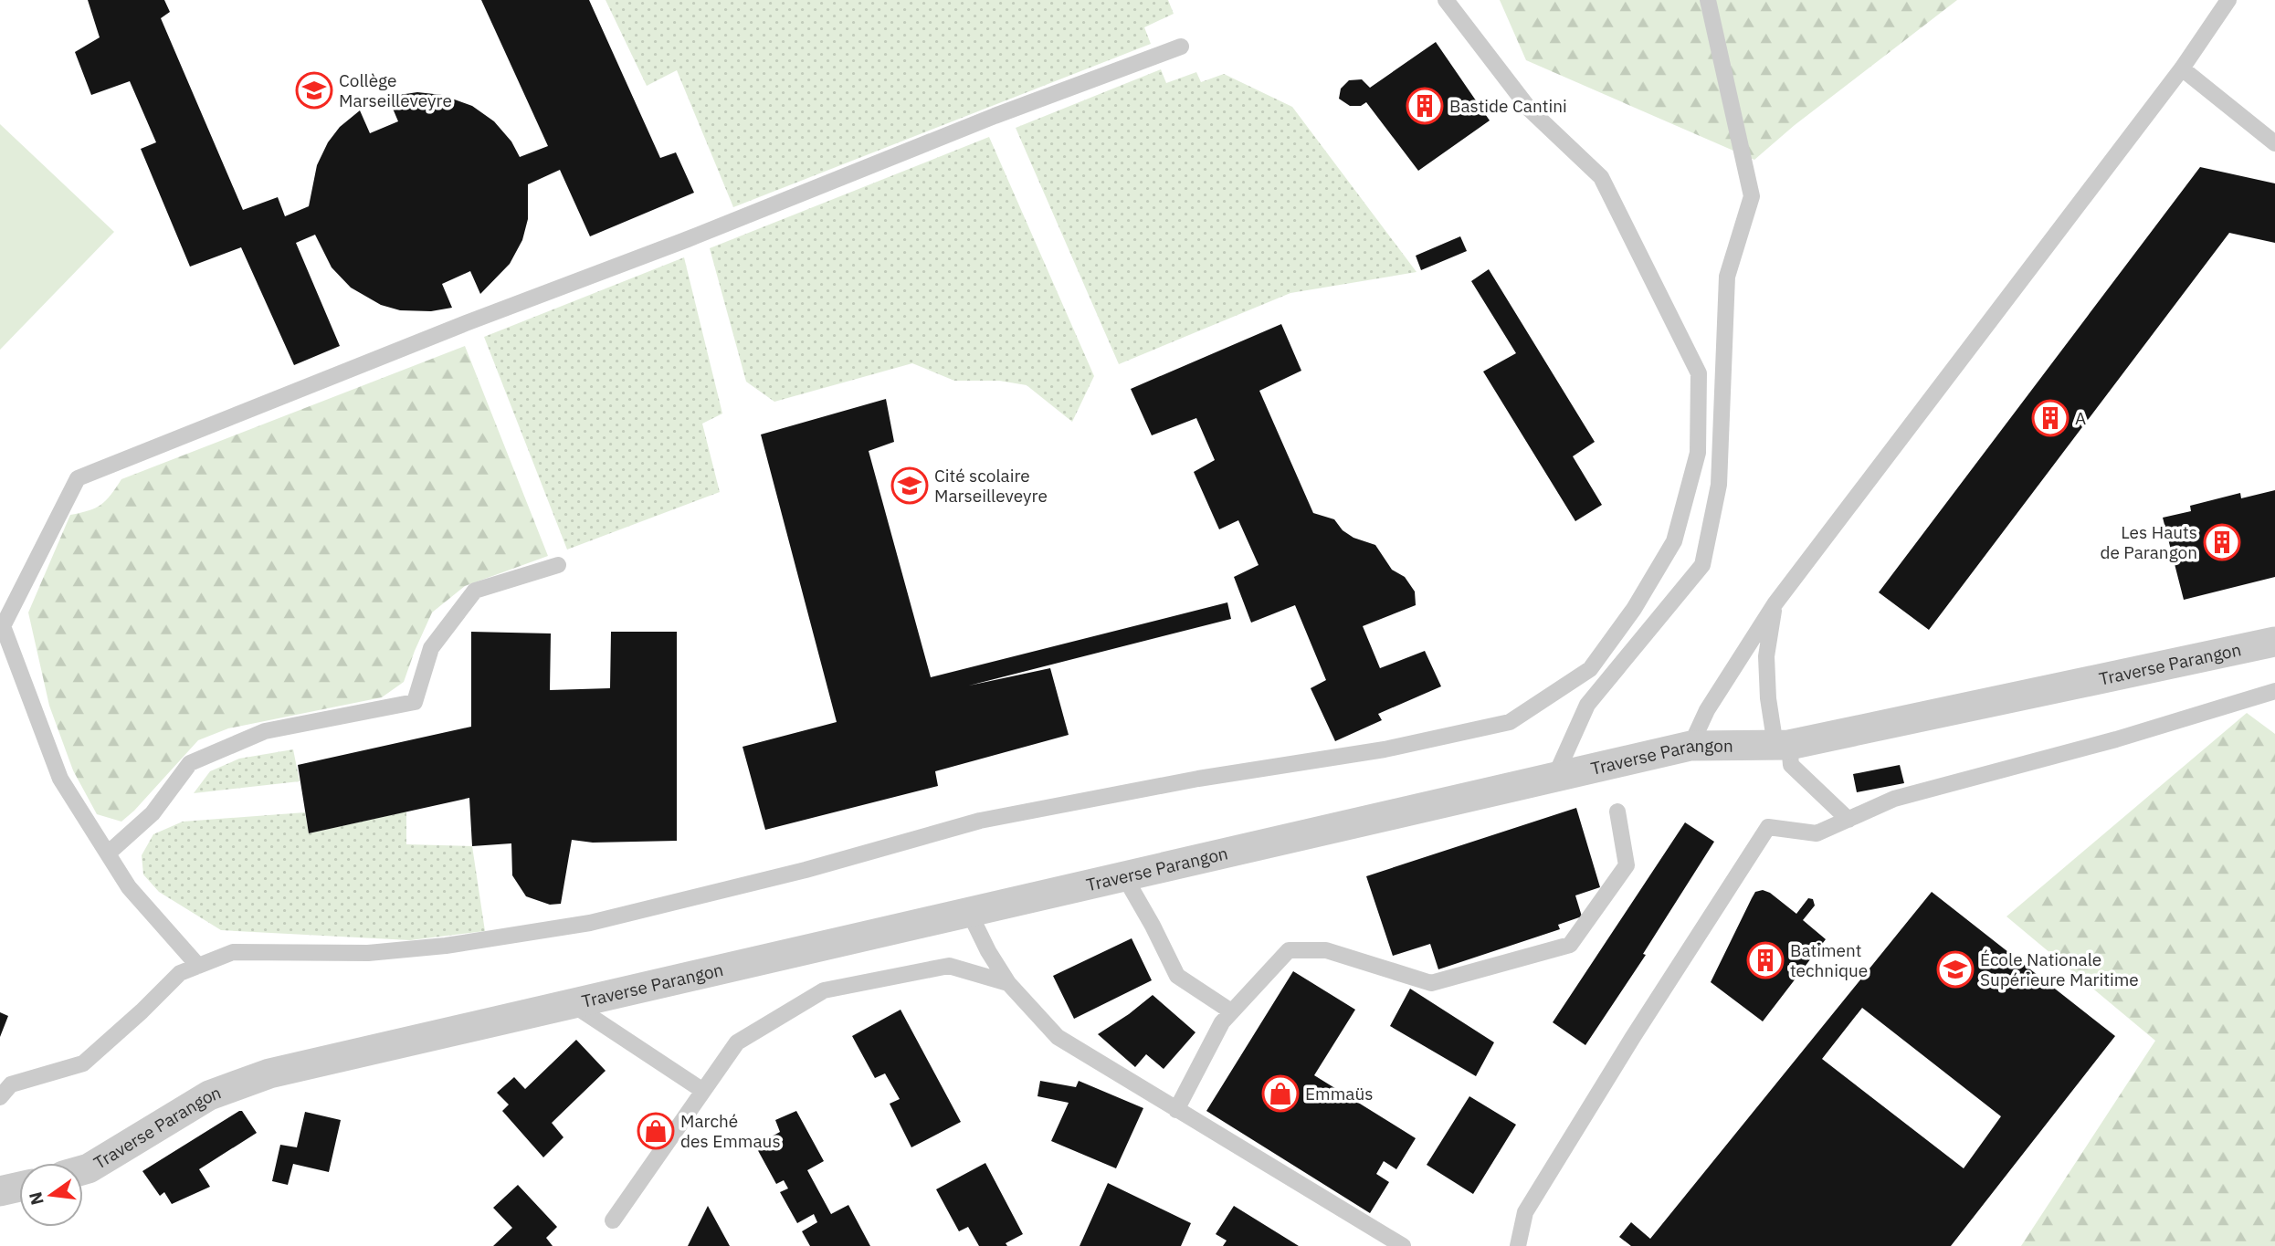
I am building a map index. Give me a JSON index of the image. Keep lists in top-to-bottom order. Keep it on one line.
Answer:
{"streets":{"street":["Traverse Parangon"]},"places":{"school or university":["Collège Marseilleveyre","Cité scolaire Marseilleveyre","École Nationale Supérieure Maritime"],"building":["Bastide Cantini","A","Les Hauts de Parangon","Batiment technique"],"shop":["Emmaüs","Marché des Emmaus"]},"north":"left"}
